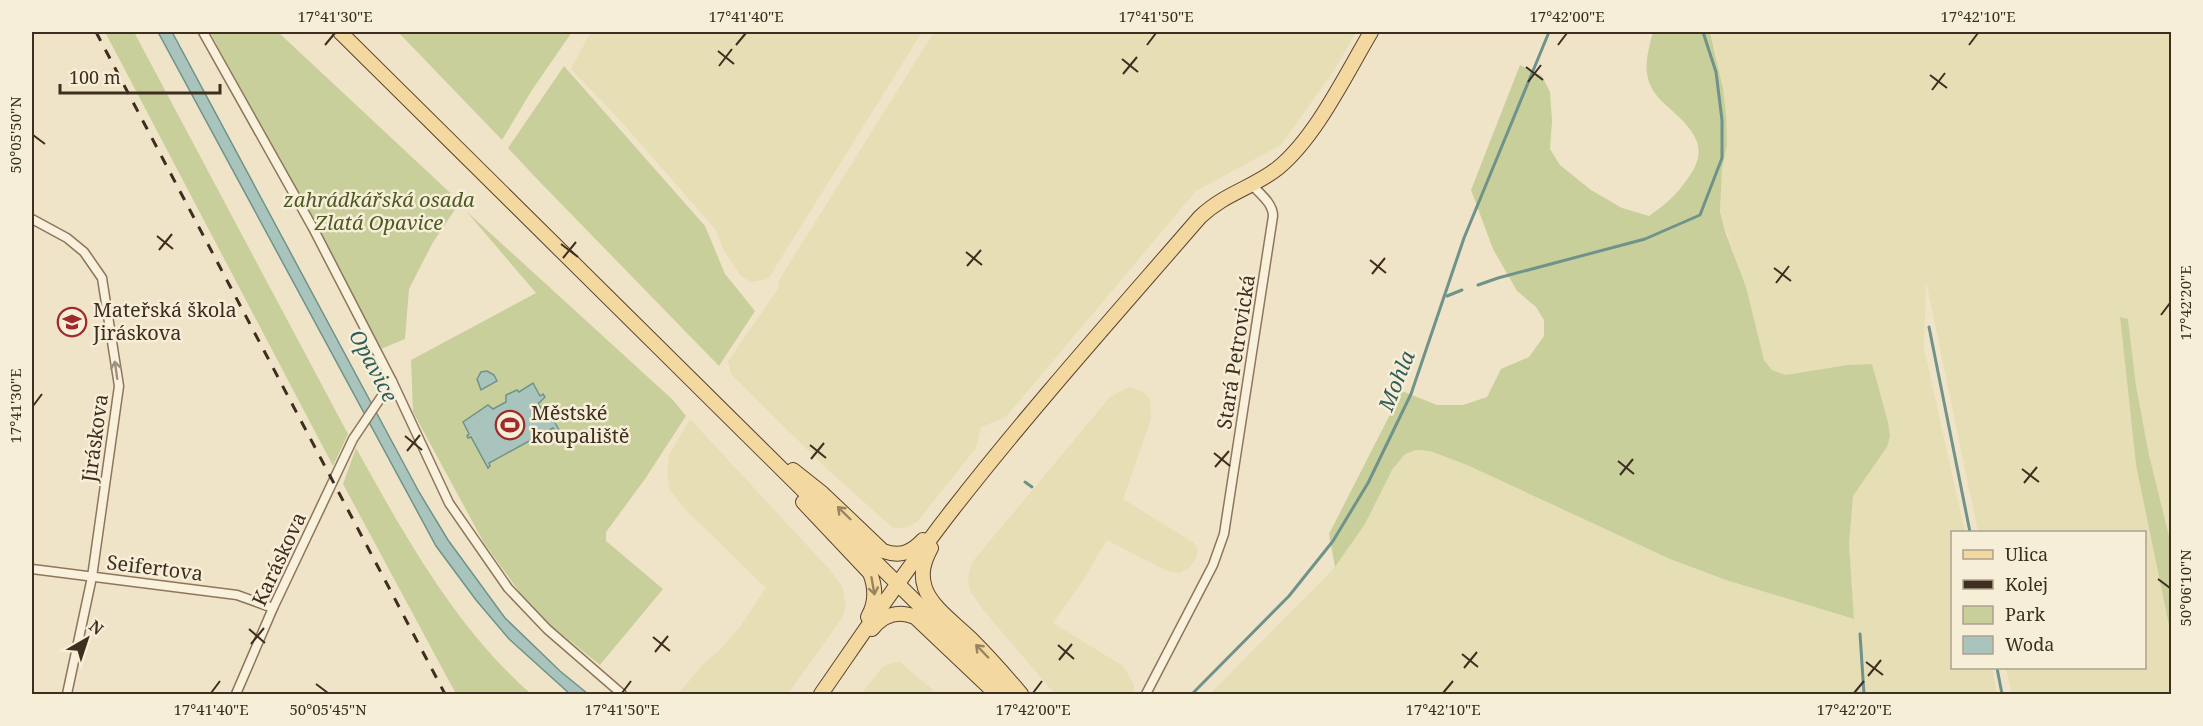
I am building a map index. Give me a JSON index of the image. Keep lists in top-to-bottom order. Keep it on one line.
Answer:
{"streets":{"street":["Stará Petrovická","Jiráskova","Karáskova","Seifertova"]},"crossings":[["Jiráskova","Seifertova"],["Karáskova","Seifertova"]],"one_way":["Jiráskova"],"water":["Opavice","Mohla"],"parks":["zahrádkářská osada Zlatá Opavice"],"places":{"school or university":["Mateřská škola Jiráskova"],"sports":["Městské koupaliště"]},"legend":["Ulica","Kolej","Park","Woda"],"scale_bar":"100 m","north":"top right","coordinates":["17°41'30\"E","17°41'40\"E","17°41'50\"E","17°42'00\"E","17°42'10\"E","50°05'50\"N","17°42'20\"E","50°06'10\"N","50°05'45\"N"]}
